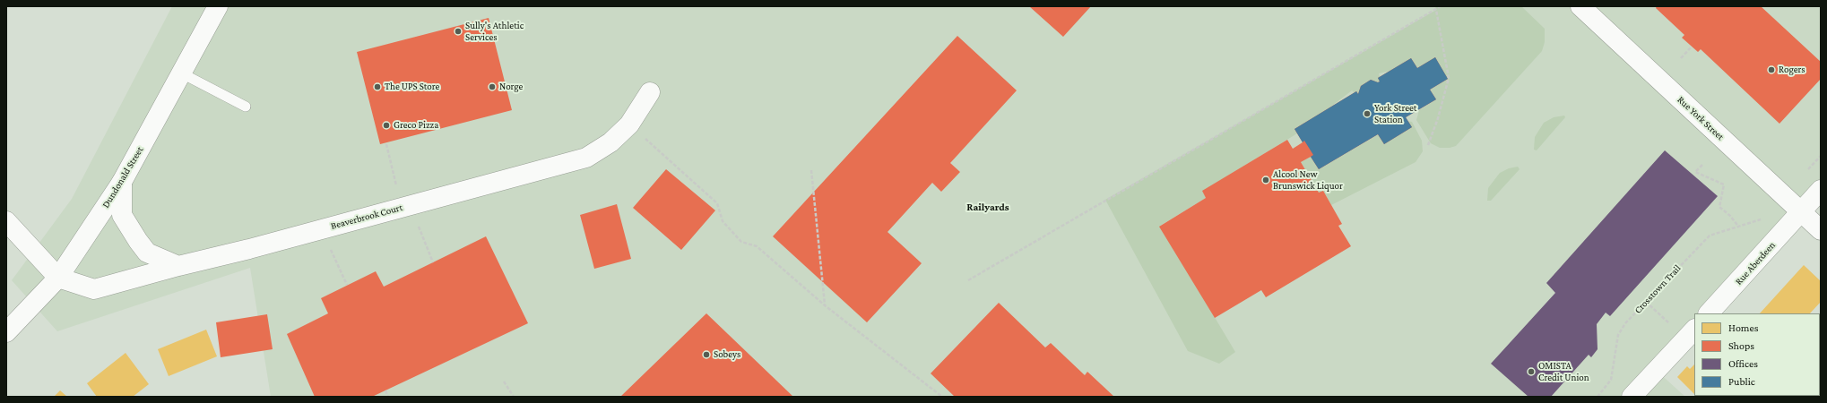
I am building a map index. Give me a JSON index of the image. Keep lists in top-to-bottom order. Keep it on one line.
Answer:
{"streets":{"street":["Rue York Street","Dundonald Street","Beaverbrook Court","Rue Aberdeen"],"path":["Crosstown Trail"]},"crossings":[["Rue York Street","Rue Aberdeen"],["Dundonald Street","Beaverbrook Court"]],"districts":["Railyards"],"places":["Sully's Athletic Services","Rogers","The UPS Store","Norge","York Street Station","Greco Pizza","Alcool New Brunswick Liquor","Sobeys","OMISTA Credit Union"],"legend":["Homes","Shops","Offices","Public"]}
